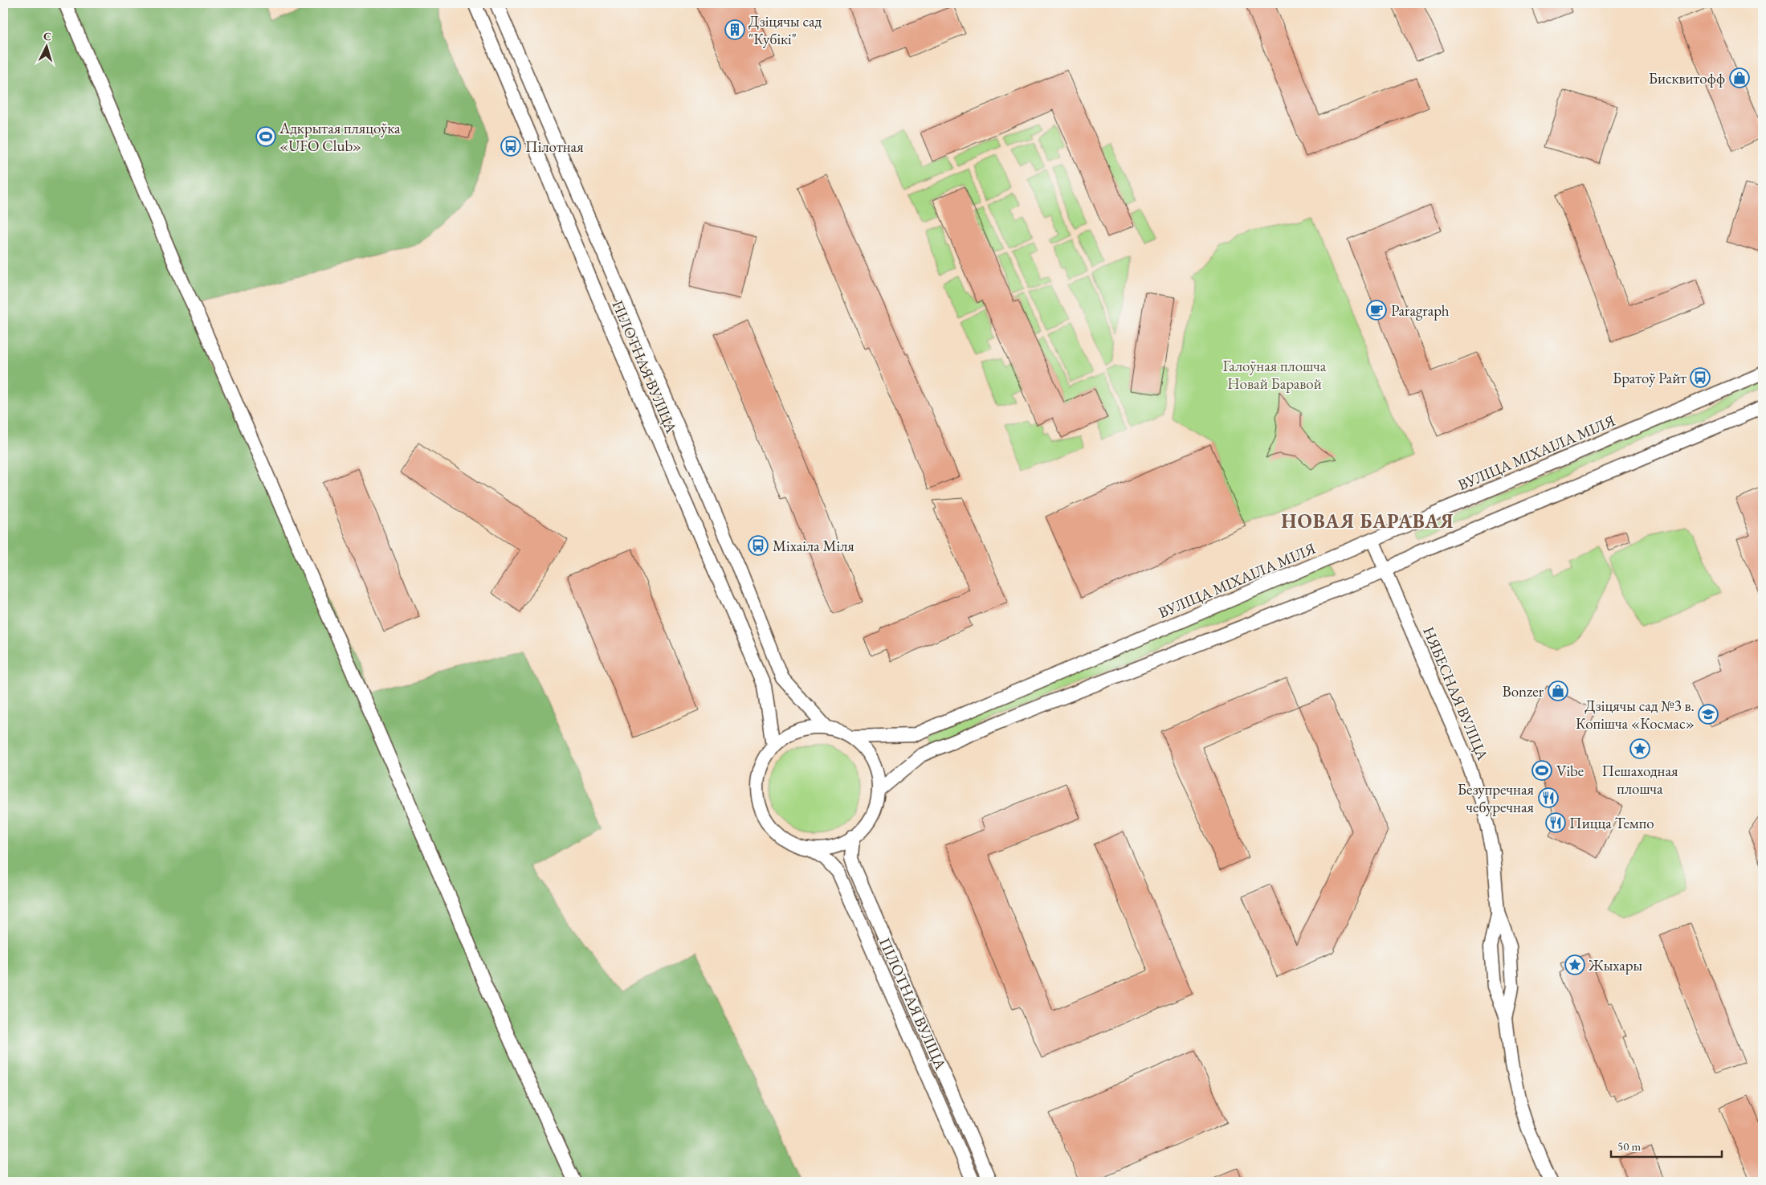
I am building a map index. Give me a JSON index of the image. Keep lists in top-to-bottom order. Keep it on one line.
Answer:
{"streets":{"street":["ПІЛОТНАЯ ВУЛІЦА","ВУЛІЦА МІХАІЛА МІЛЯ","НЯБЕСНАЯ ВУЛІЦА"]},"crossings":[["ПІЛОТНАЯ ВУЛІЦА","ВУЛІЦА МІХАІЛА МІЛЯ"],["ВУЛІЦА МІХАІЛА МІЛЯ","НЯБЕСНАЯ ВУЛІЦА"]],"districts":["НОВАЯ БАРАВАЯ"],"parks":["Галоўная плошча Новай Баравой"],"places":{"building":["Дзіцячы сад \"Кубікі\""],"shop":["Бисквитофф","Bonzer"],"sports":["Адкрытая пляцоўка «UFO Club»","Vibe"],"bus stop":["Пілотная","Братоў Райт","Міхаіла Міля"],"cafe":["Paragraph"],"school or university":["Дзіцячы сад №3 в. Копішча «Космас»"],"place":["Пешаходная плошча","Жыхары"],"restaurant":["Безупречная чебуречная","Пицца Темпо"]},"scale_bar":"50 m","north":"top"}
